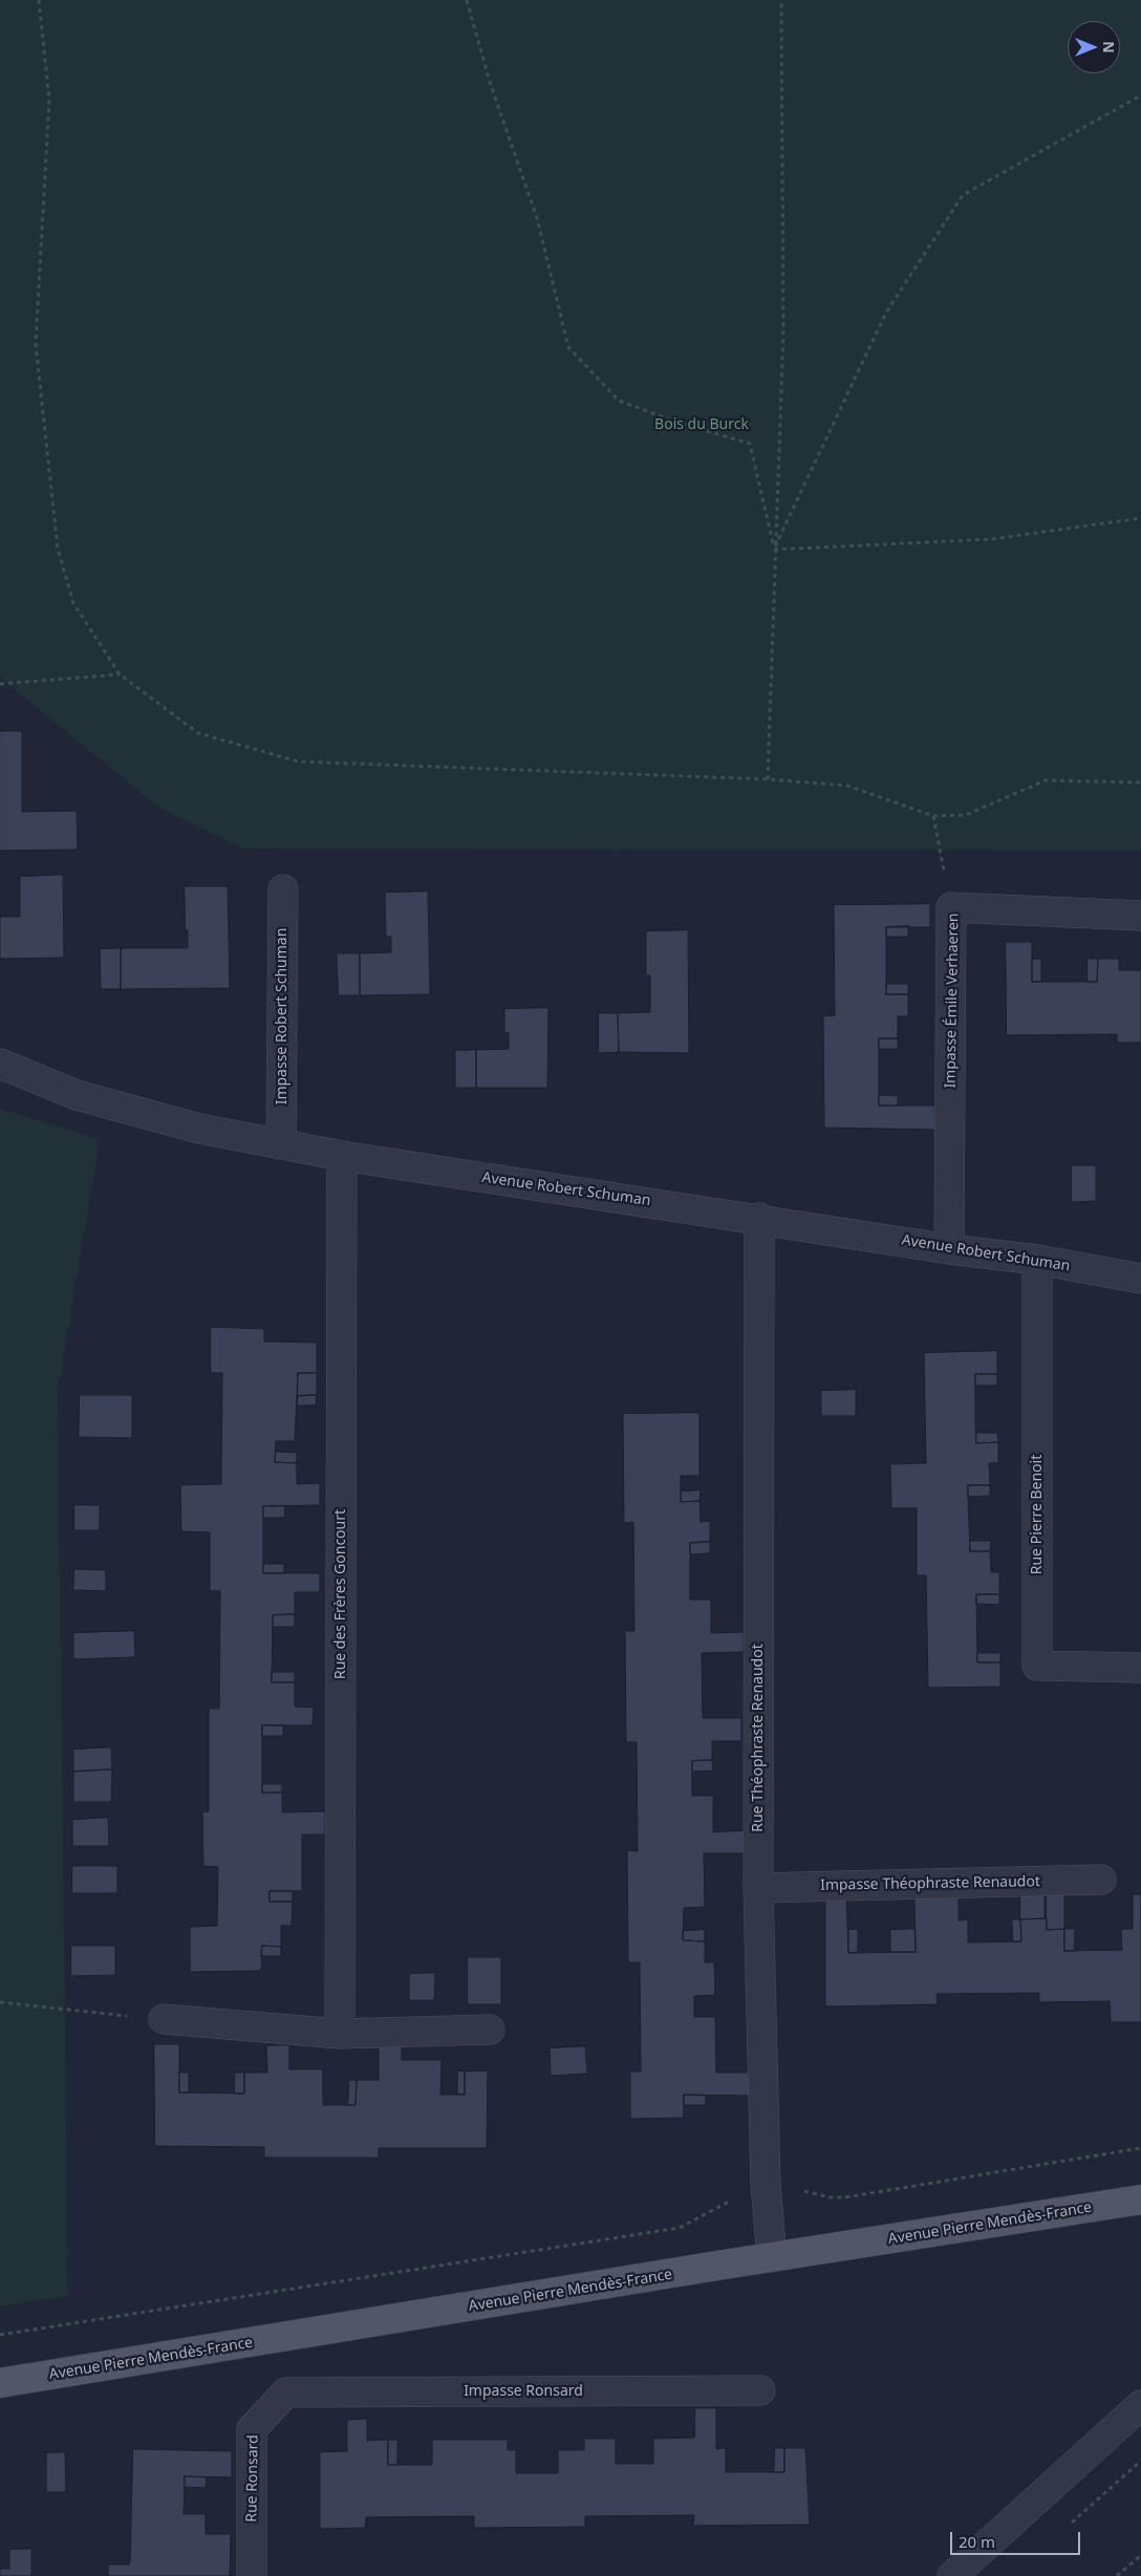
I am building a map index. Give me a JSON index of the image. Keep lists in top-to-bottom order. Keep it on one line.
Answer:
{"streets":{"main road":["Avenue Pierre Mendès-France"],"street":["Impasse Émile Verhaeren","Impasse Robert Schuman","Avenue Robert Schuman","Rue Pierre Benoit","Rue des Frères Goncourt","Rue Théophraste Renaudot","Impasse Théophraste Renaudot","Impasse Ronsard","Rue Ronsard"]},"crossings":[["Impasse Émile Verhaeren","Avenue Robert Schuman"],["Impasse Robert Schuman","Avenue Robert Schuman"],["Avenue Robert Schuman","Rue Pierre Benoit"],["Avenue Robert Schuman","Rue des Frères Goncourt"],["Avenue Robert Schuman","Rue Théophraste Renaudot"],["Rue Théophraste Renaudot","Impasse Théophraste Renaudot"],["Rue Théophraste Renaudot","Avenue Pierre Mendès-France"],["Impasse Ronsard","Rue Ronsard"]],"parks":["Bois du Burck"],"scale_bar":"20 m","north":"right"}
